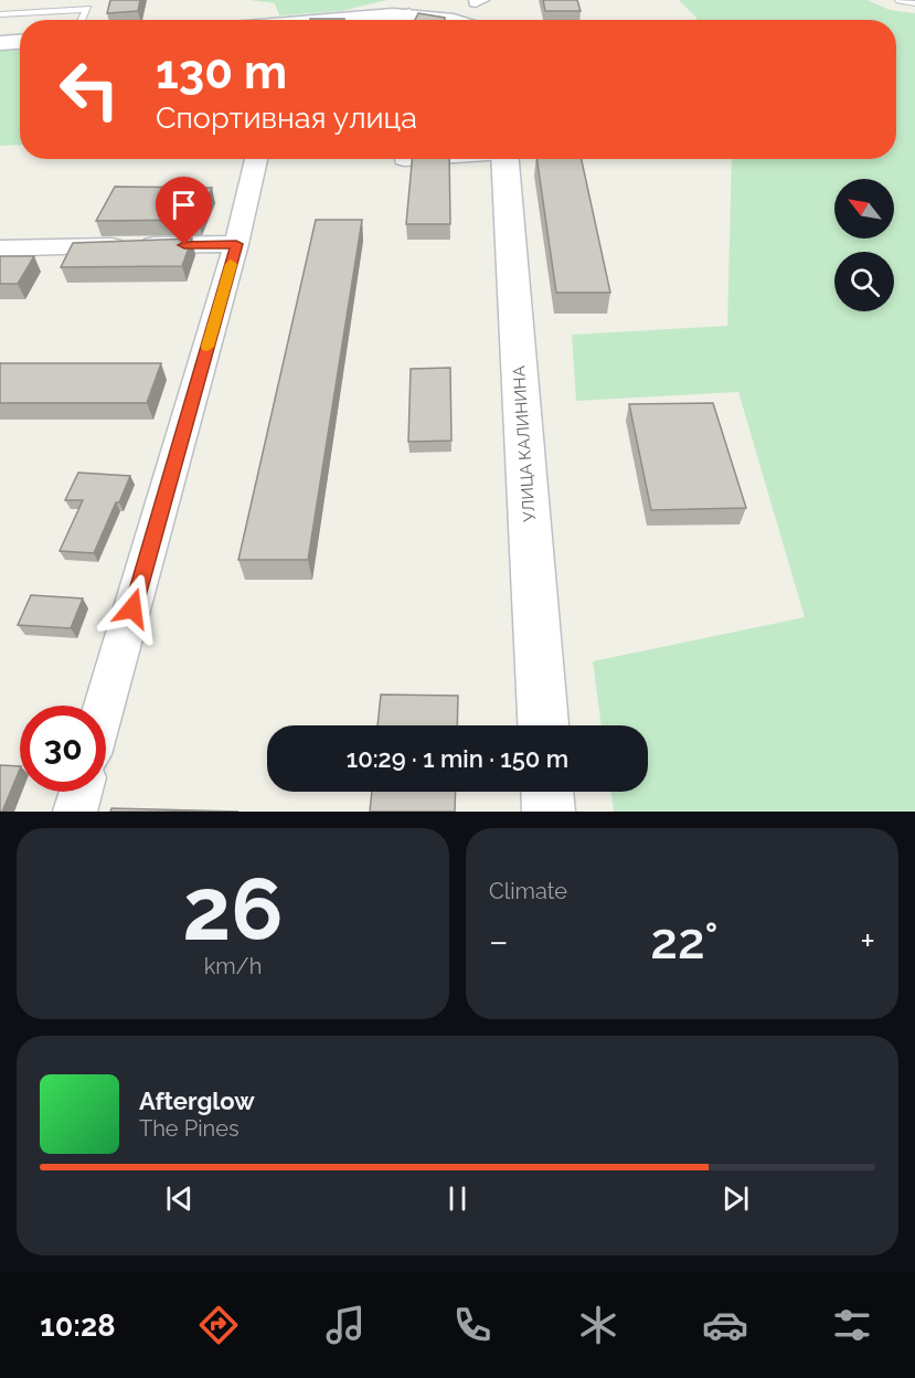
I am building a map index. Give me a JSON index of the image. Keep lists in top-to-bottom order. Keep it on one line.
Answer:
{"streets":{"main road":["УЛИЦА КАЛИНИНА"]},"north":"top left","page":{"turn":["130 m","Спортивная улица"],"limit":"30","trip":"10:29 · 1 min · 150 m","tile":[["26","km/h"],"Climate"],"heat":["−","22°","+"],"song":["Afterglow","The Pines"],"tabs":"10:28"}}
